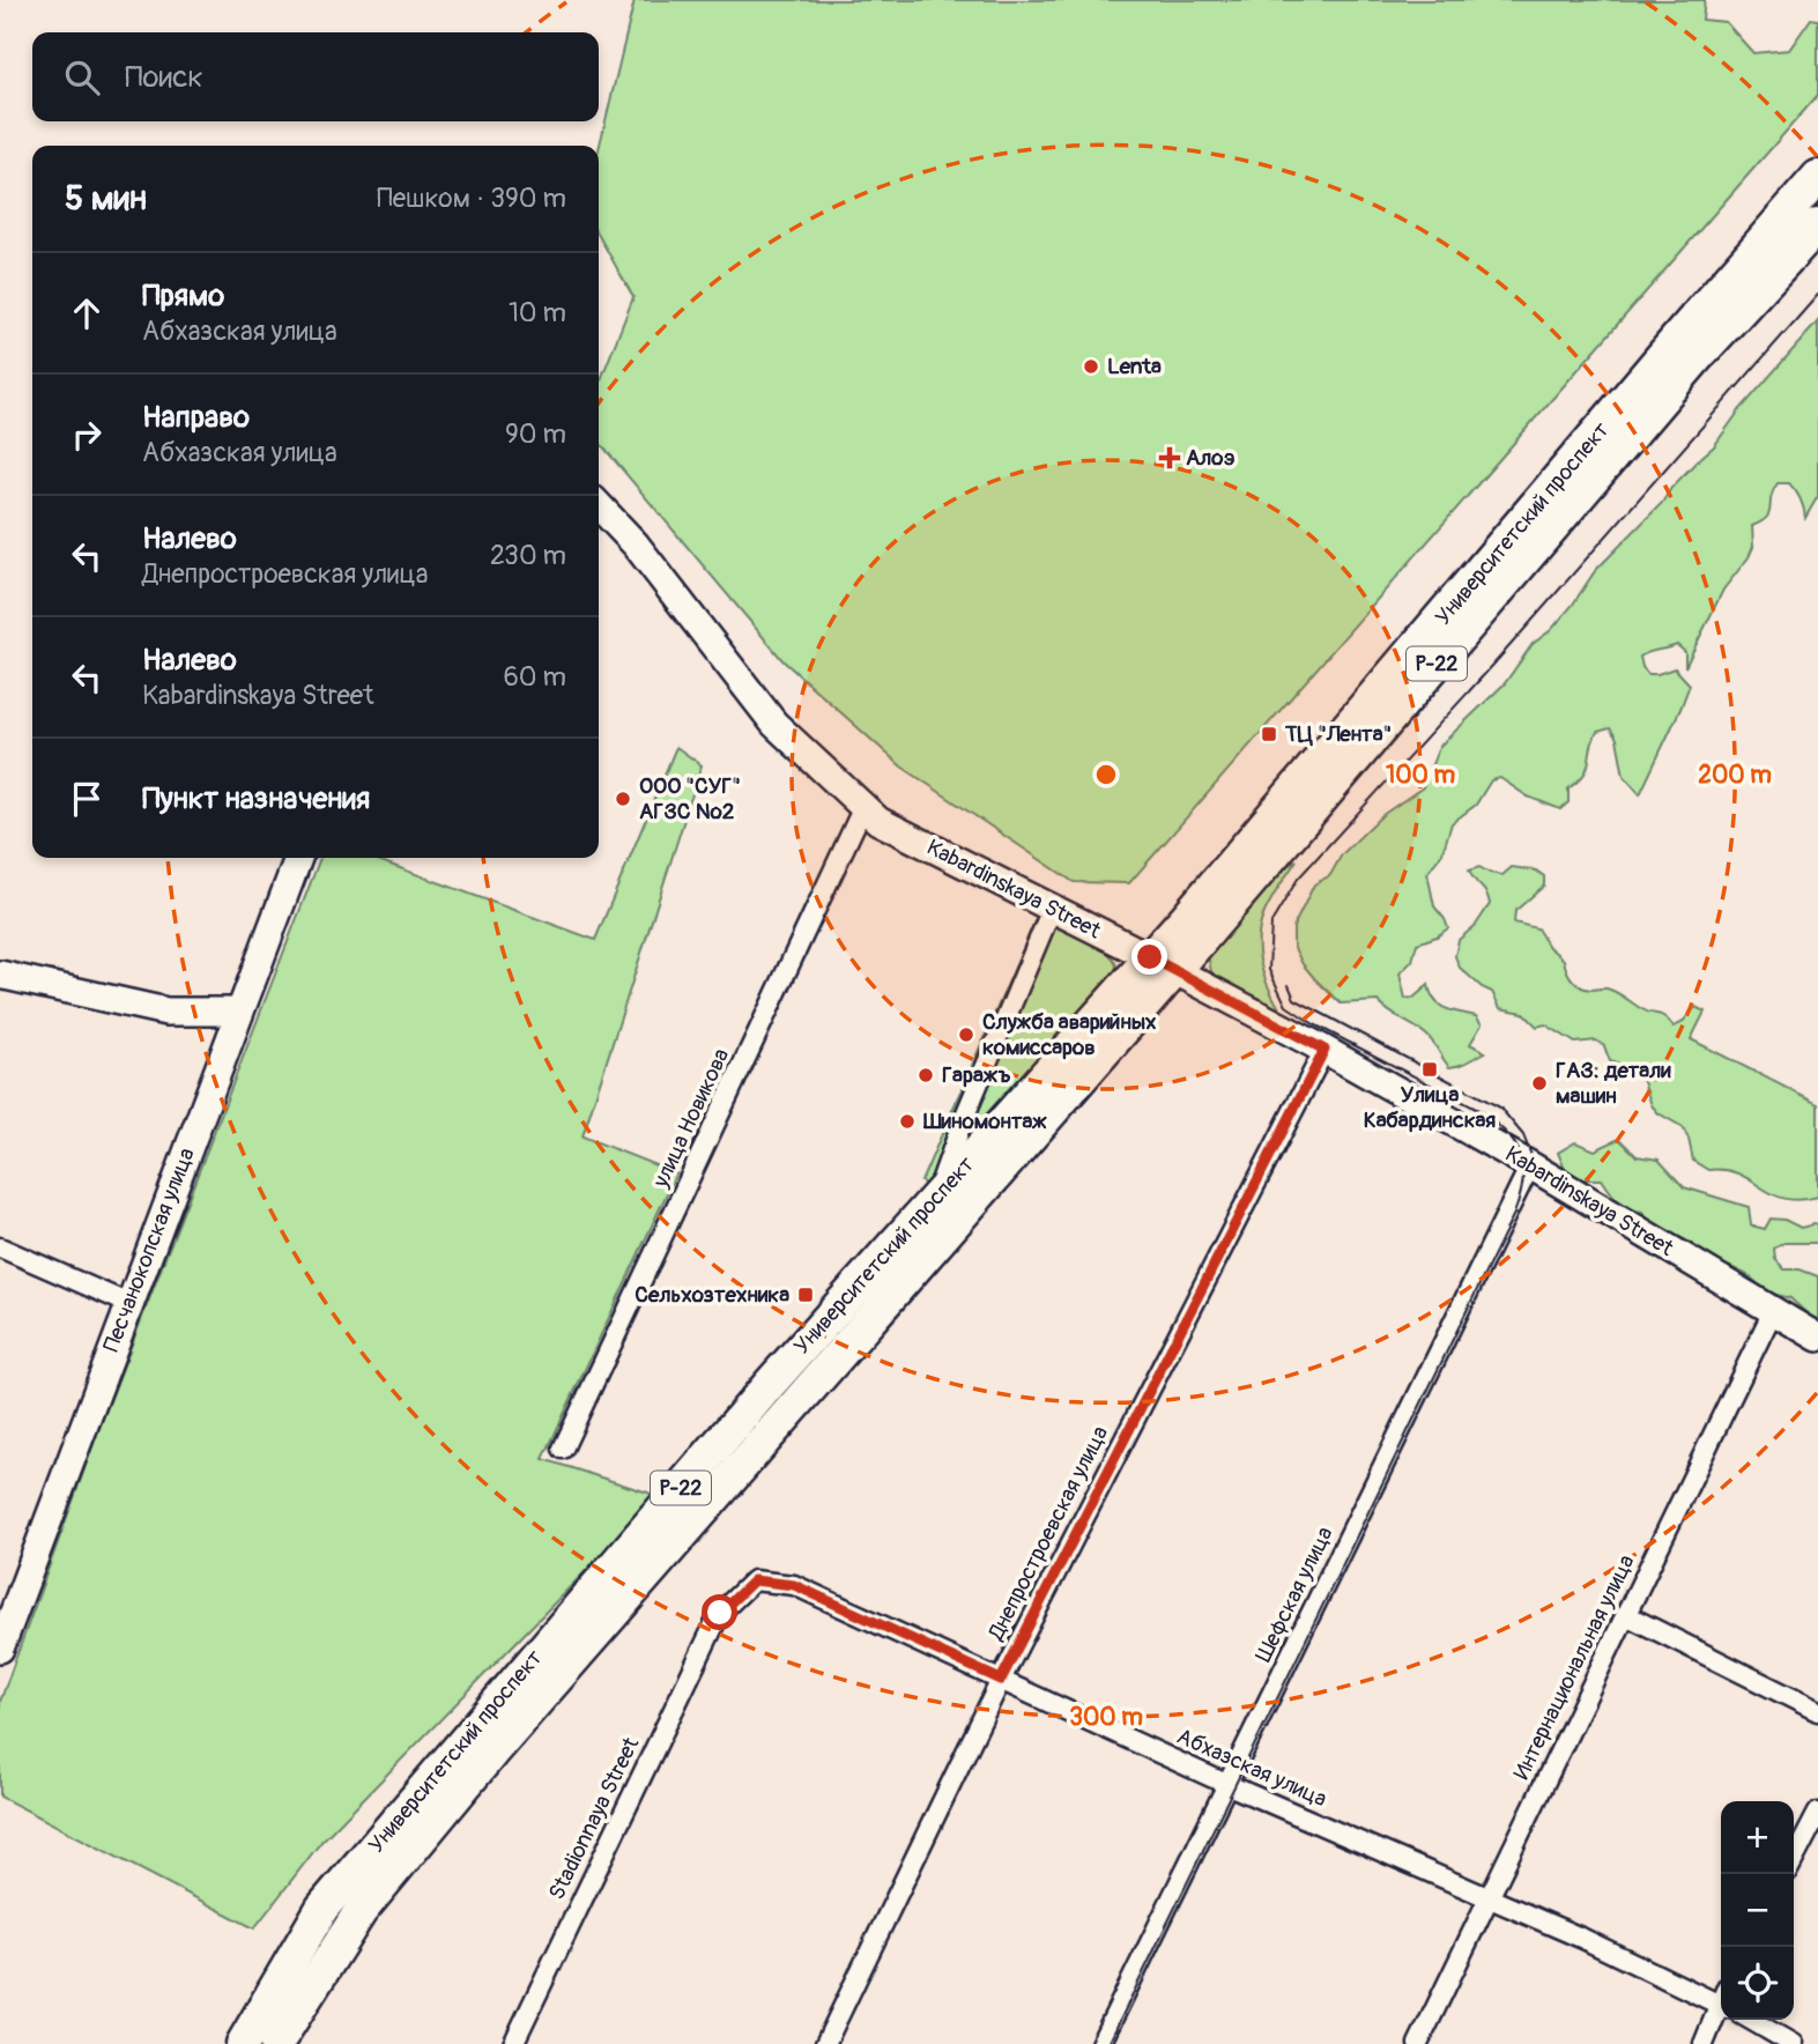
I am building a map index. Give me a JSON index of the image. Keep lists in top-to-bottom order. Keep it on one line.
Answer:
{"streets":{"highway":["Университетский проспект","Р-22"],"street":["Kabardinskaya Street","улица Новикова","Песчанокопская улица","Днепростроевская улица","Шефская улица","Интернациональная улица","Абхазская улица","Stadionnaya Street"]},"crossings":[["Университетский проспект","Р-22"],["Университетский проспект","Kabardinskaya Street"],["Kabardinskaya Street","улица Новикова"],["Kabardinskaya Street","Днепростроевская улица"],["Kabardinskaya Street","Шефская улица"],["Kabardinskaya Street","Интернациональная улица"],["Днепростроевская улица","Абхазская улица"],["Шефская улица","Абхазская улица"],["Интернациональная улица","Абхазская улица"],["Абхазская улица","Stadionnaya Street"]],"places":{"other":["Lenta","ООО \"СУГ\" АГЗС №2","Служба аварийных комиссаров","Гаражъ","ГАЗ: детали машин","Шиномонтаж"],"health":["Алоэ"],"transit":["ТЦ \"Лента\"","Улица Кабардинская","Сельхозтехника"]},"page":{"search":"Поиск","heading":["5 мин","Пешком · 390 m"],"list":[["Прямо","Абхазская улица","10 m"],["Направо","Абхазская улица","90 m"],["Налево","Днепростроевская улица","230 m"],["Налево","Kabardinskaya Street","60 m"],"Пункт назначения"],"map_buttons":["+","−"]},"rings":["100 m","200 m","300 m"]}
